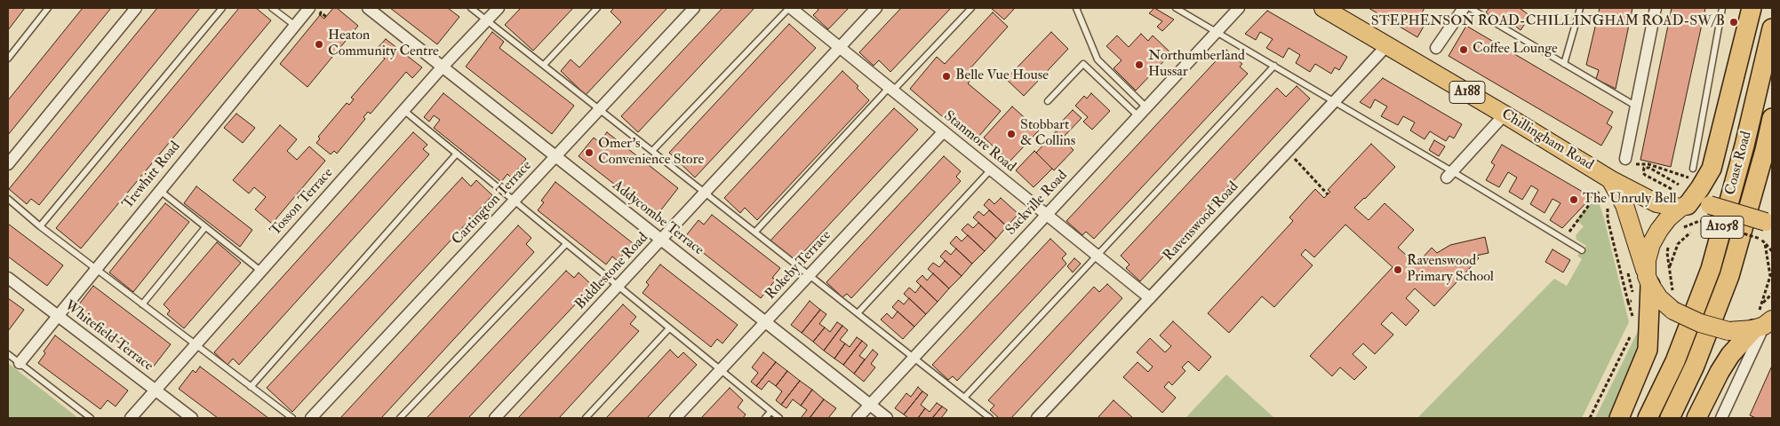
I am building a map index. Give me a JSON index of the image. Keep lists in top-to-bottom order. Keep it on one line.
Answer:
{"streets":{"highway":["Coast Road","A1058"],"main road":["A188","Chillingham Road"],"street":["Stanmore Road","Trewhitt Road","Tosson Terrace","Cartington Terrace","Sackville Road","Addycombe Terrace","Ravenswood Road","Rokeby Terrace","Biddlestone Road","Whitefield Terrace"]},"crossings":[["Chillingham Road","Ravenswood Road"],["Stanmore Road","Sackville Road"],["Stanmore Road","Ravenswood Road"],["Stanmore Road","Rokeby Terrace"],["Stanmore Road","Biddlestone Road"],["Trewhitt Road","Whitefield Terrace"],["Tosson Terrace","Addycombe Terrace"],["Tosson Terrace","Whitefield Terrace"],["Cartington Terrace","Addycombe Terrace"],["Sackville Road","Addycombe Terrace"],["Addycombe Terrace","Rokeby Terrace"],["Addycombe Terrace","Biddlestone Road"]],"places":["STEPHENSON ROAD-CHILLINGHAM ROAD-SW/B","Heaton Community Centre","Coffee Lounge","Northumberland Hussar","Belle Vue House","Stobbart & Collins","Omer's Convenience Store","The Unruly Bell","Ravenswood Primary School"]}
